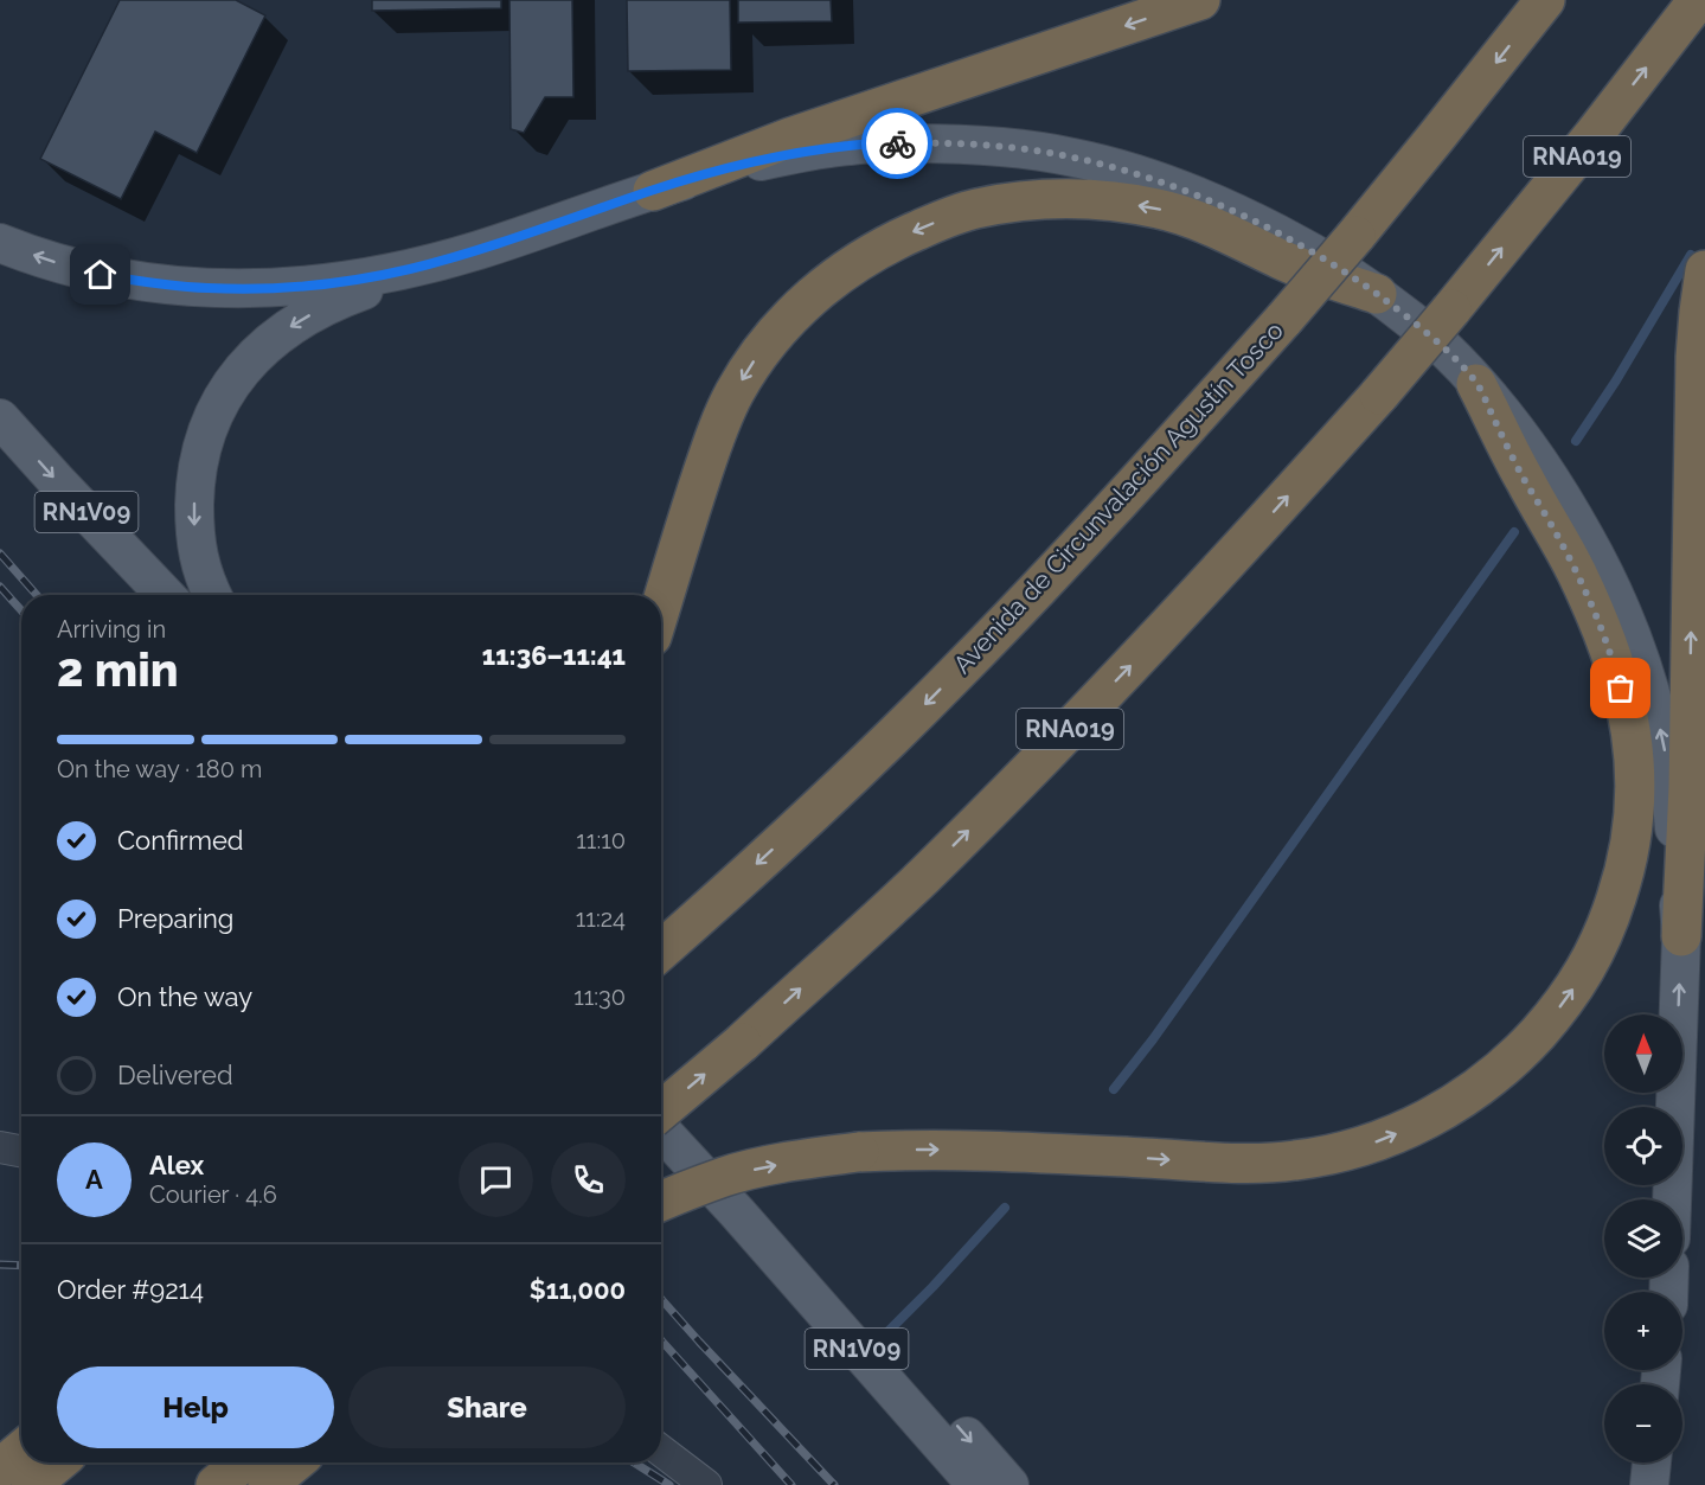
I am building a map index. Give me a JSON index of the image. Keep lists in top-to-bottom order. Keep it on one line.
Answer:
{"streets":{"highway":["RNA019","Avenida de Circunvalación Agustín Tosco"],"main road":["RN1V09"]},"north":"top","page":{"heading":["2 min","Arriving in","11:36–11:41"],"panel":["Alex","Courier · 4.6","Order #9214","$11,000"],"bar":"On the way · 180 m","list":[["Confirmed","11:10"],["Preparing","11:24"],["On the way","11:30"],"Delivered"],"map_buttons":["+","−"],"round":"A","buttons":["Help","Share"]}}
